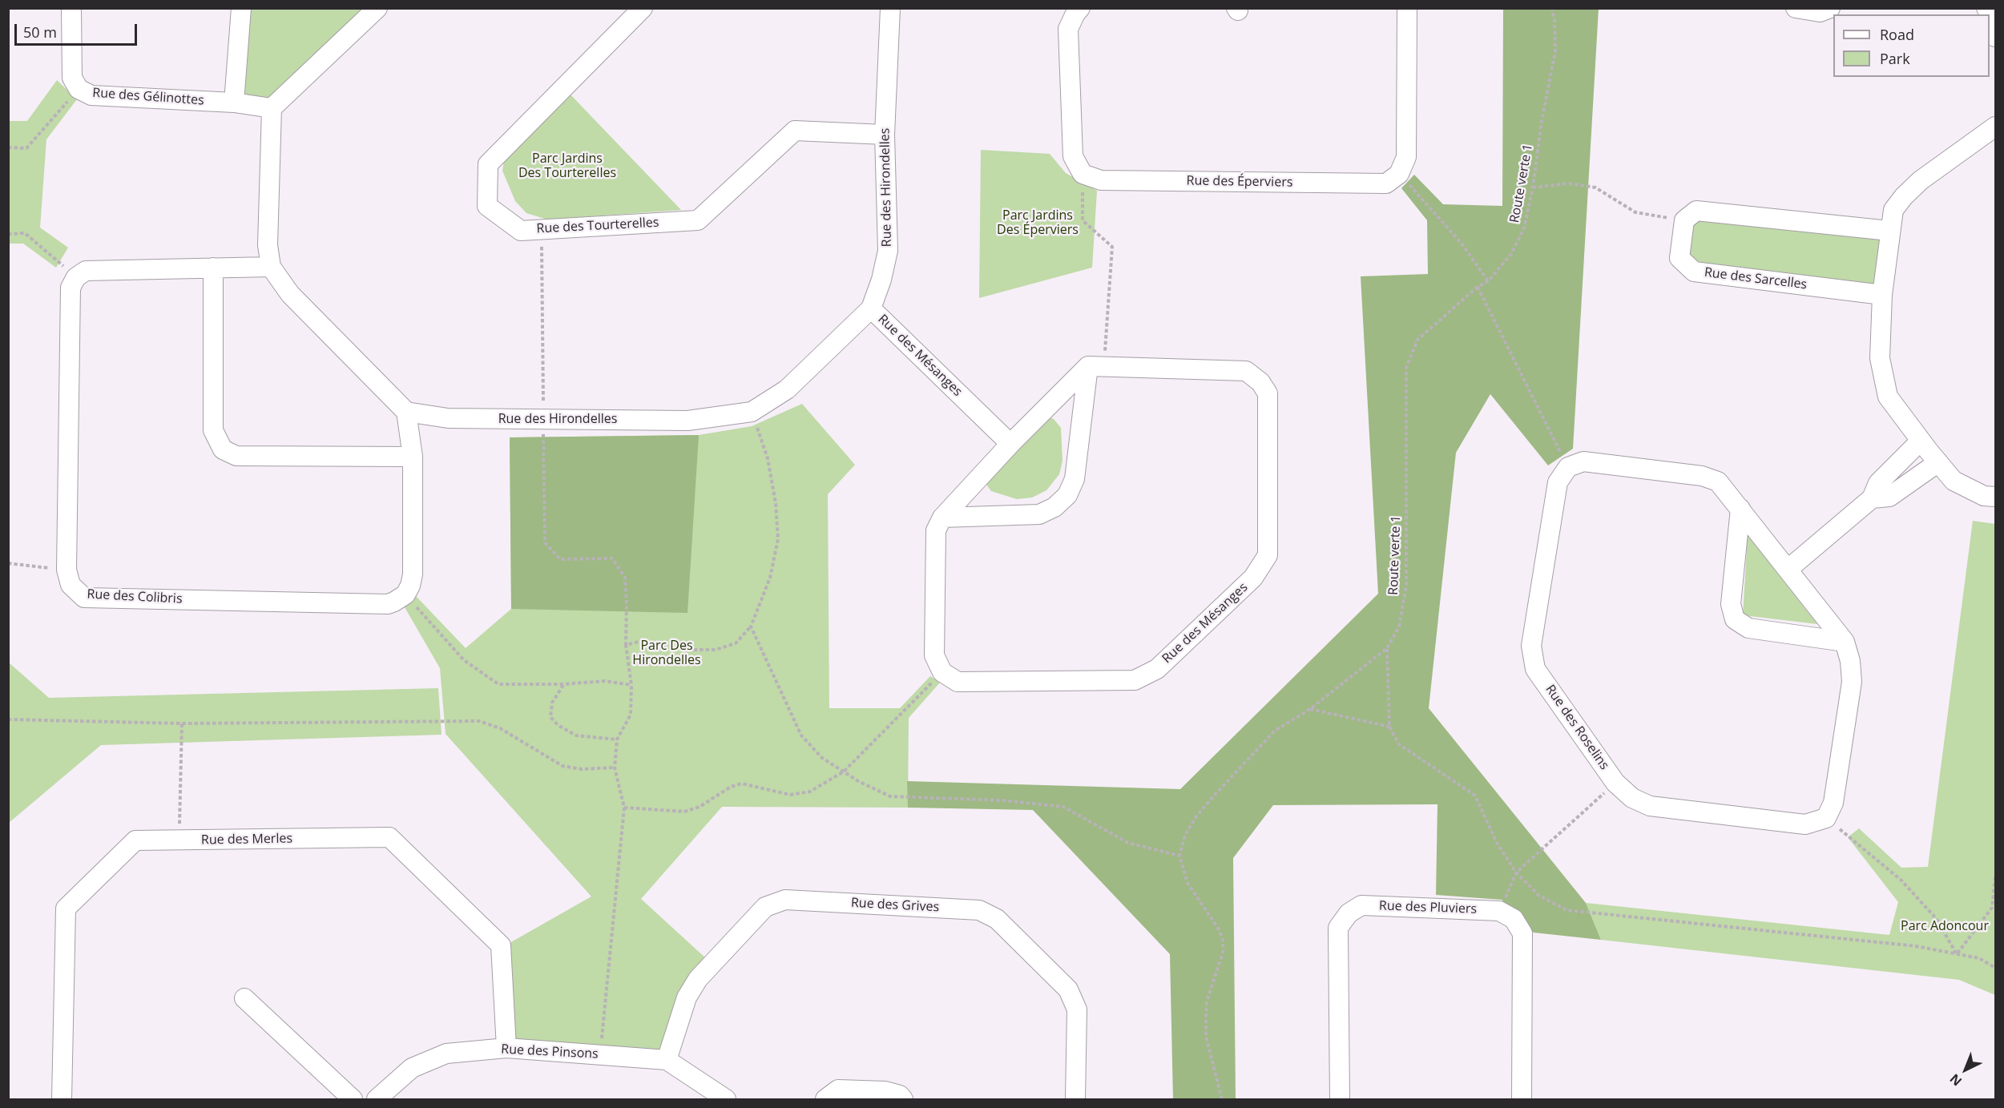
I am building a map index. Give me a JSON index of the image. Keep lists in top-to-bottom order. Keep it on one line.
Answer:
{"streets":{"street":["Rue des Gélinottes","Rue des Éperviers","Rue des Hirondelles","Rue des Tourterelles","Rue des Sarcelles","Rue des Mésanges","Rue des Colibris","Rue des Roselins","Rue des Merles","Rue des Grives","Rue des Pluviers","Rue des Pinsons"],"path":["Route verte 1"]},"crossings":[["Rue des Hirondelles","Rue des Tourterelles"],["Rue des Hirondelles","Rue des Mésanges"],["Rue des Merles","Rue des Pinsons"],["Rue des Grives","Rue des Pinsons"]],"parks":["Parc Jardins Des Tourterelles","Parc Jardins Des Éperviers","Parc Des Hirondelles","Parc Adoncour"],"legend":["Road","Park"],"scale_bar":"50 m","north":"bottom left"}
